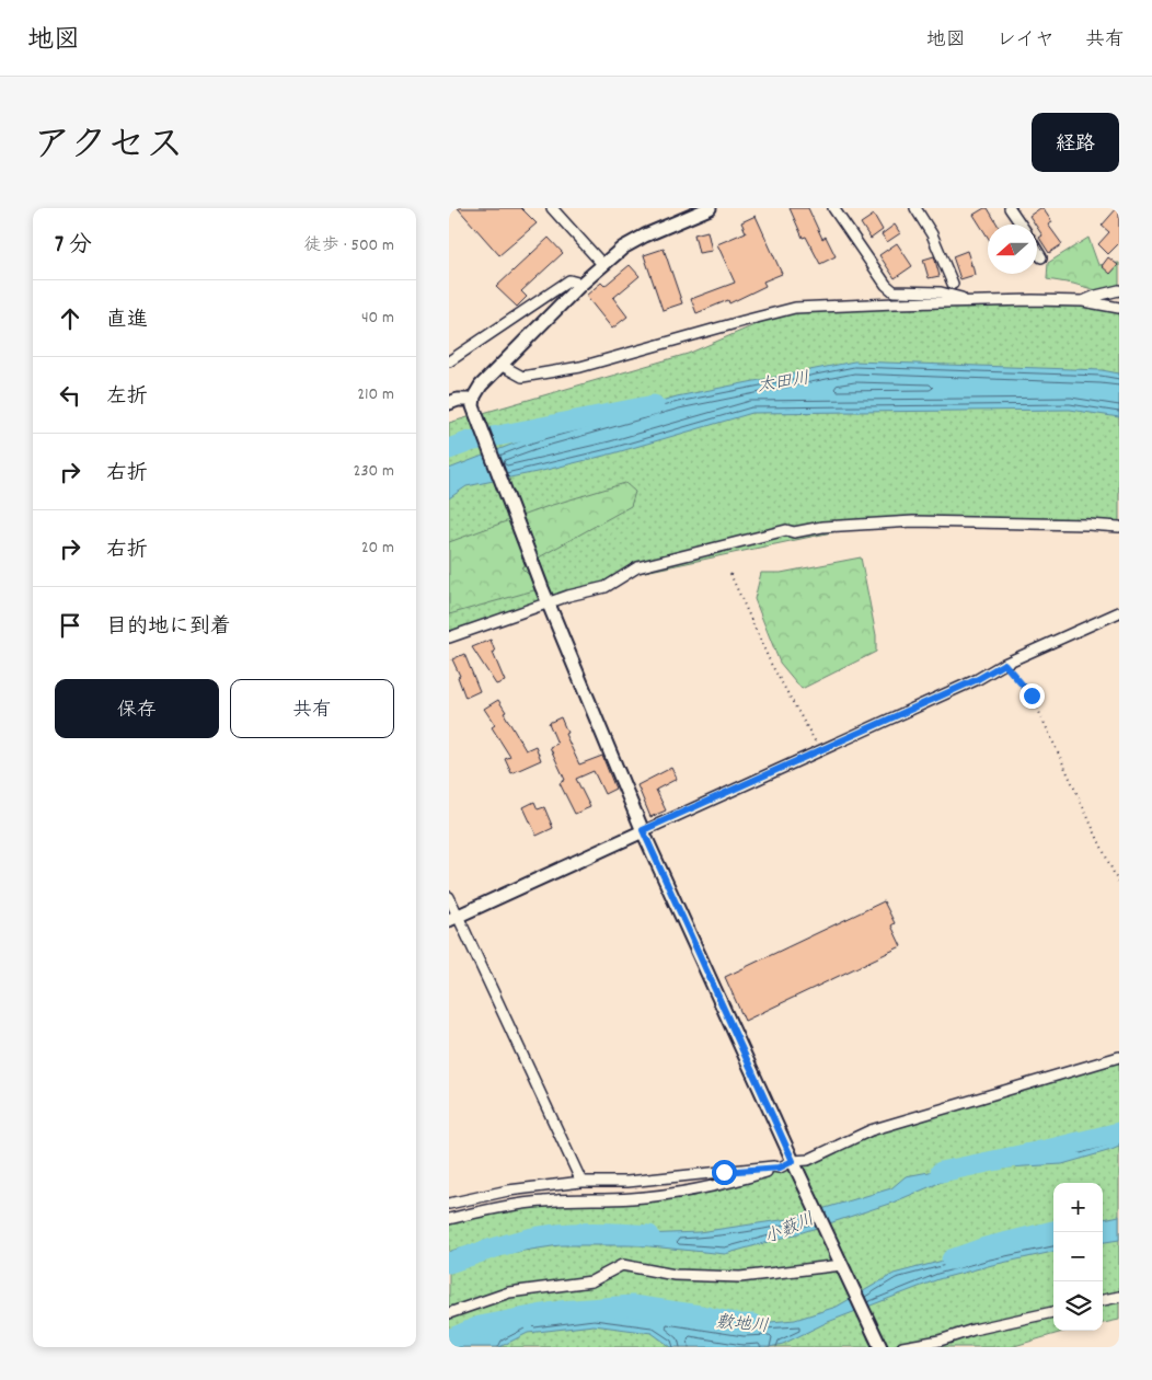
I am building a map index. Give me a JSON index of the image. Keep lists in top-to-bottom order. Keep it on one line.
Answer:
{"water":["太田川","小薮川","敷地川"],"north":"left","page":{"header":"地図","nav":["地図","レイヤ","共有"],"title":"アクセス","buttons":["経路",["保存","共有"]],"heading":["7 分","徒歩 · 500 m"],"list":[["直進","40 m"],["左折","210 m"],["右折","230 m"],["右折","20 m"],"目的地に到着"],"map_buttons":["+","−"]}}
